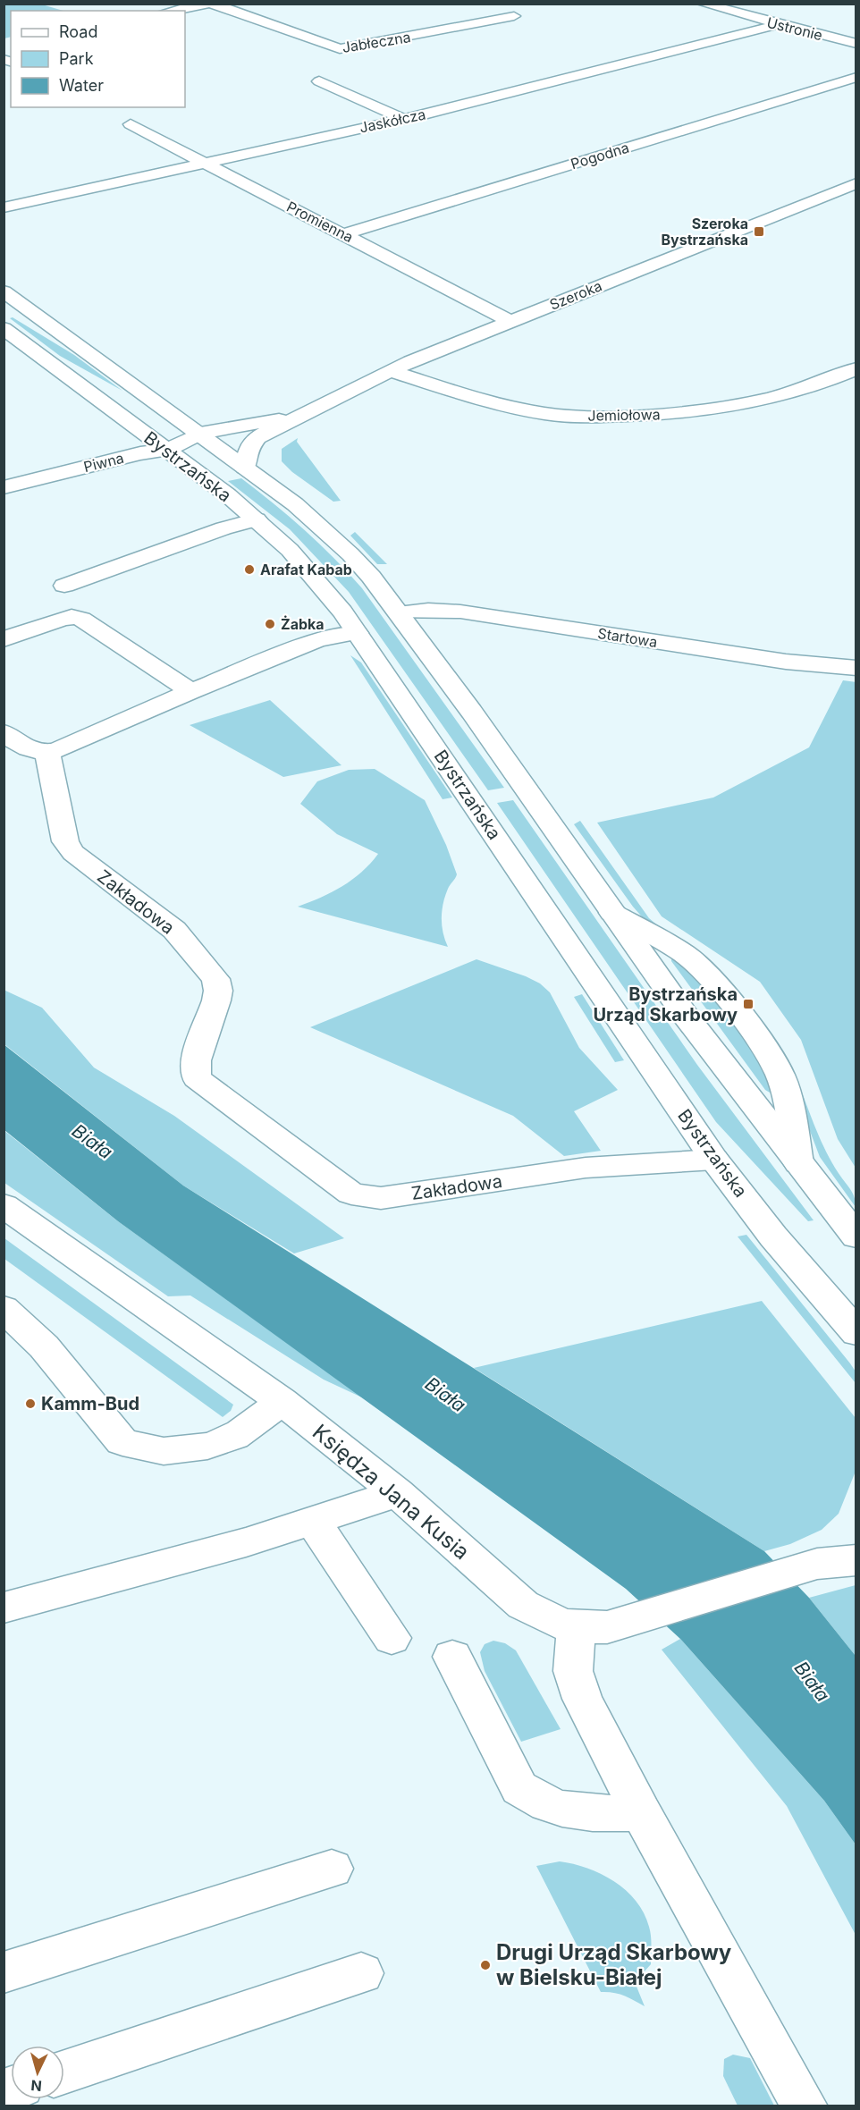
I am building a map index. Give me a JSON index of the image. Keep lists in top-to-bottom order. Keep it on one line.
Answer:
{"streets":{"street":["Ustronie","Jabłeczna","Jaskółcza","Pogodna","Promienna","Szeroka","Jemiołowa","Piwna","Bystrzańska","Startowa","Zakładowa","Księdza Jana Kusia"]},"crossings":[["Ustronie","Jaskółcza"],["Jaskółcza","Promienna"],["Pogodna","Promienna"],["Promienna","Szeroka"],["Szeroka","Jemiołowa"],["Szeroka","Piwna"],["Szeroka","Bystrzańska"],["Piwna","Bystrzańska"],["Bystrzańska","Startowa"],["Bystrzańska","Zakładowa"]],"water":["Biała"],"places":{"transit":["Szeroka Bystrzańska","Bystrzańska Urząd Skarbowy"],"other":["Arafat Kabab","Żabka","Kamm-Bud","Drugi Urząd Skarbowy w Bielsku-Białej"]},"legend":["Road","Park","Water"],"north":"bottom"}
